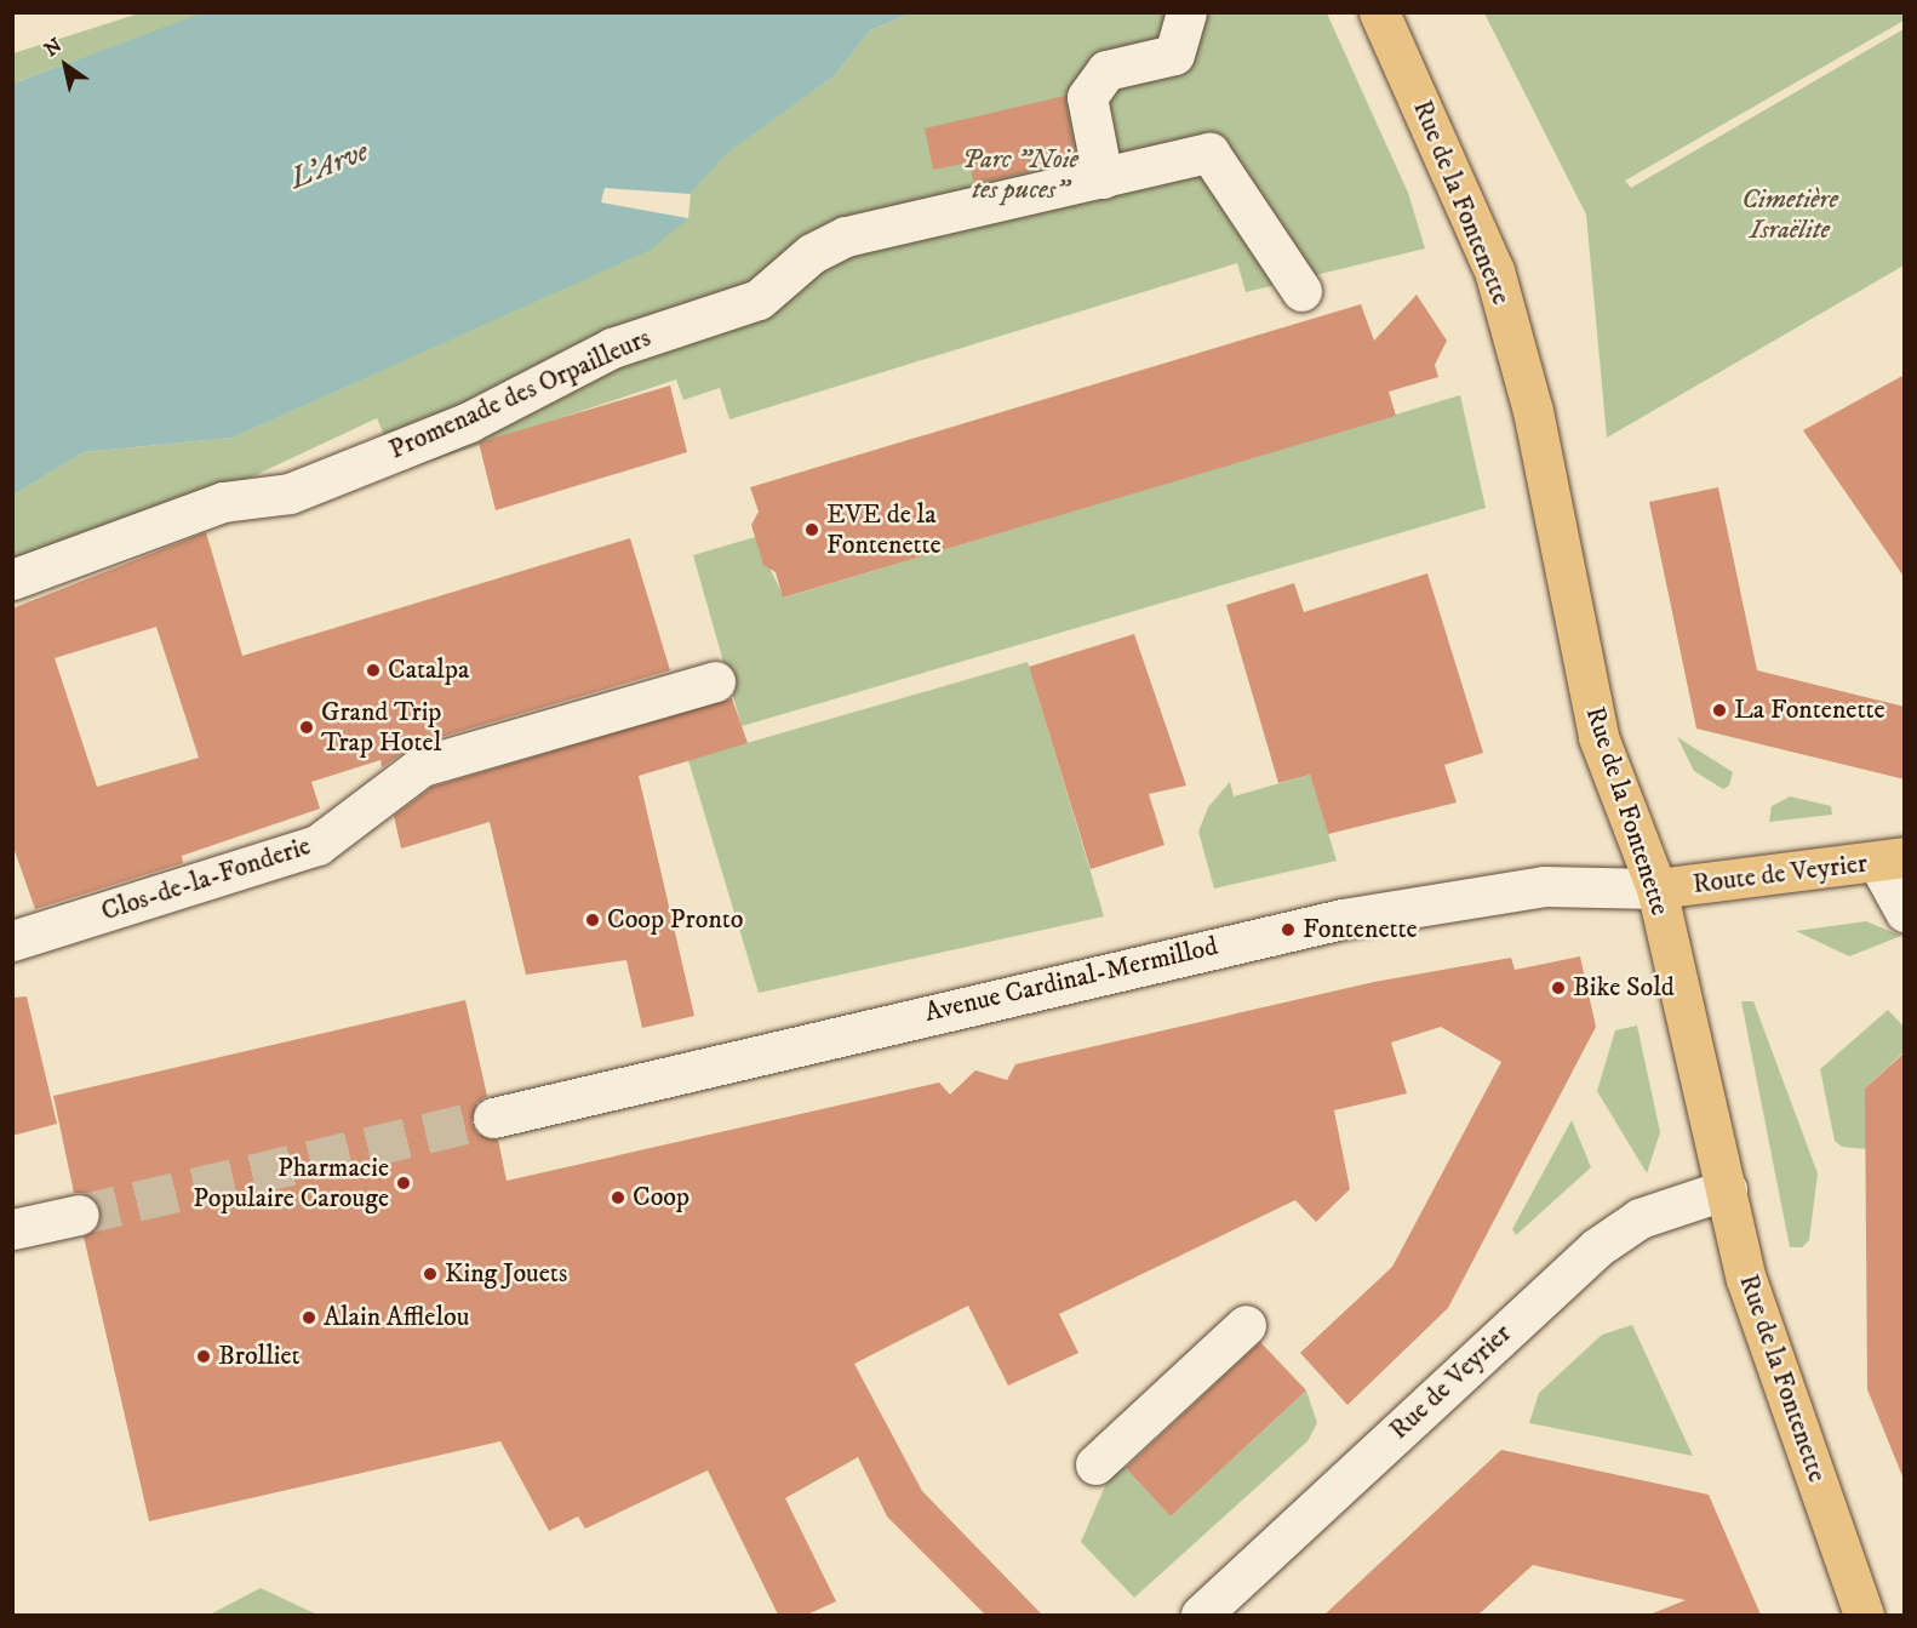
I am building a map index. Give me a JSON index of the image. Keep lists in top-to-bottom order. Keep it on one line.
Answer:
{"streets":{"main road":["Rue de la Fontenette","Route de Veyrier"],"street":["Promenade des Orpailleurs","Clos-de-la-Fonderie","Avenue Cardinal-Mermillod","Rue de Veyrier"]},"crossings":[["Rue de la Fontenette","Route de Veyrier"],["Rue de la Fontenette","Avenue Cardinal-Mermillod"],["Rue de la Fontenette","Rue de Veyrier"],["Route de Veyrier","Avenue Cardinal-Mermillod"]],"water":["L'Arve"],"parks":["Parc \"Noie tes puces\"","Cimetière Israëlite"],"places":["EVE de la Fontenette","Catalpa","La Fontenette","Grand Trip Trap Hotel","Coop Pronto","Fontenette","Bike Sold","Pharmacie Populaire Carouge","Coop","King Jouets","Alain Afflelou","Brolliet"],"north":"top left"}
